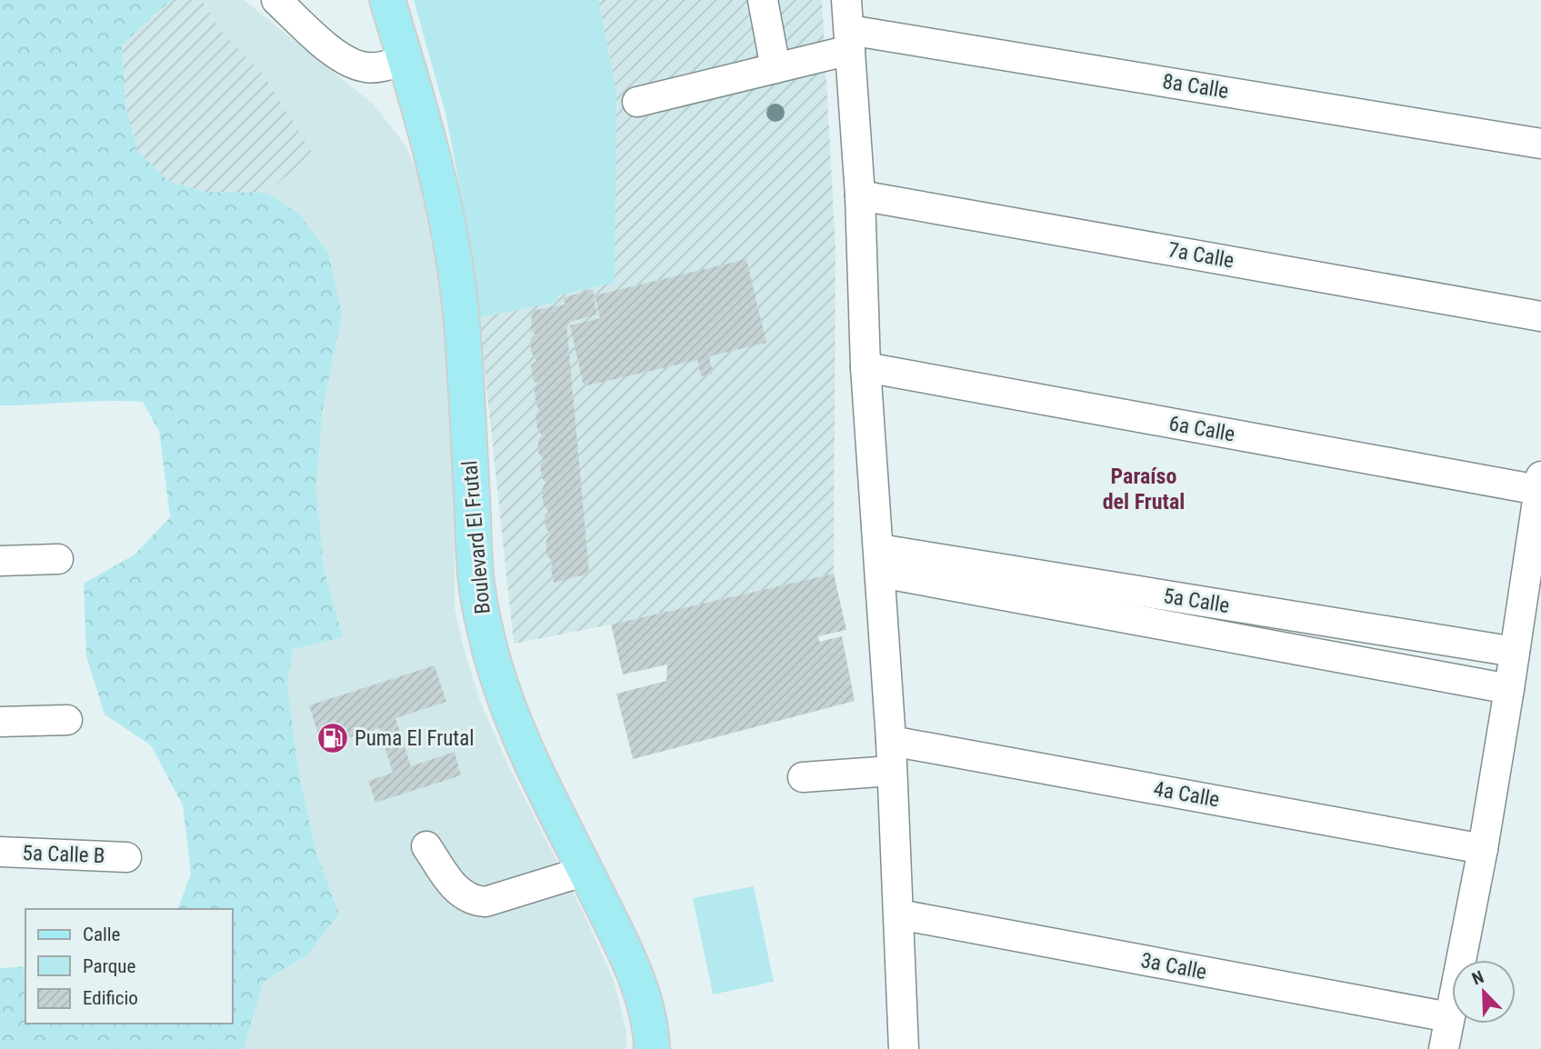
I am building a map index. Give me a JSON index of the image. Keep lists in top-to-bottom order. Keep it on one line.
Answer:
{"streets":{"main road":["Boulevard El Frutal"],"street":["8a Calle","7a Calle","6a Calle","5a Calle","4a Calle","5a Calle B","3a Calle"]},"districts":["Paraíso del Frutal"],"places":{"fuel station":["Puma El Frutal"]},"legend":["Calle","Parque","Edificio"],"north":"top left"}
